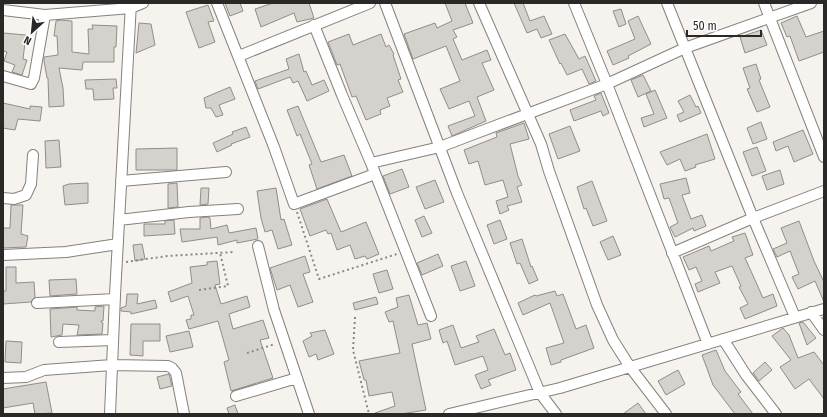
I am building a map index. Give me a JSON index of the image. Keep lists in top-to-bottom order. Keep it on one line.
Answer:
{"scale_bar":"50 m","north":"bottom left"}
